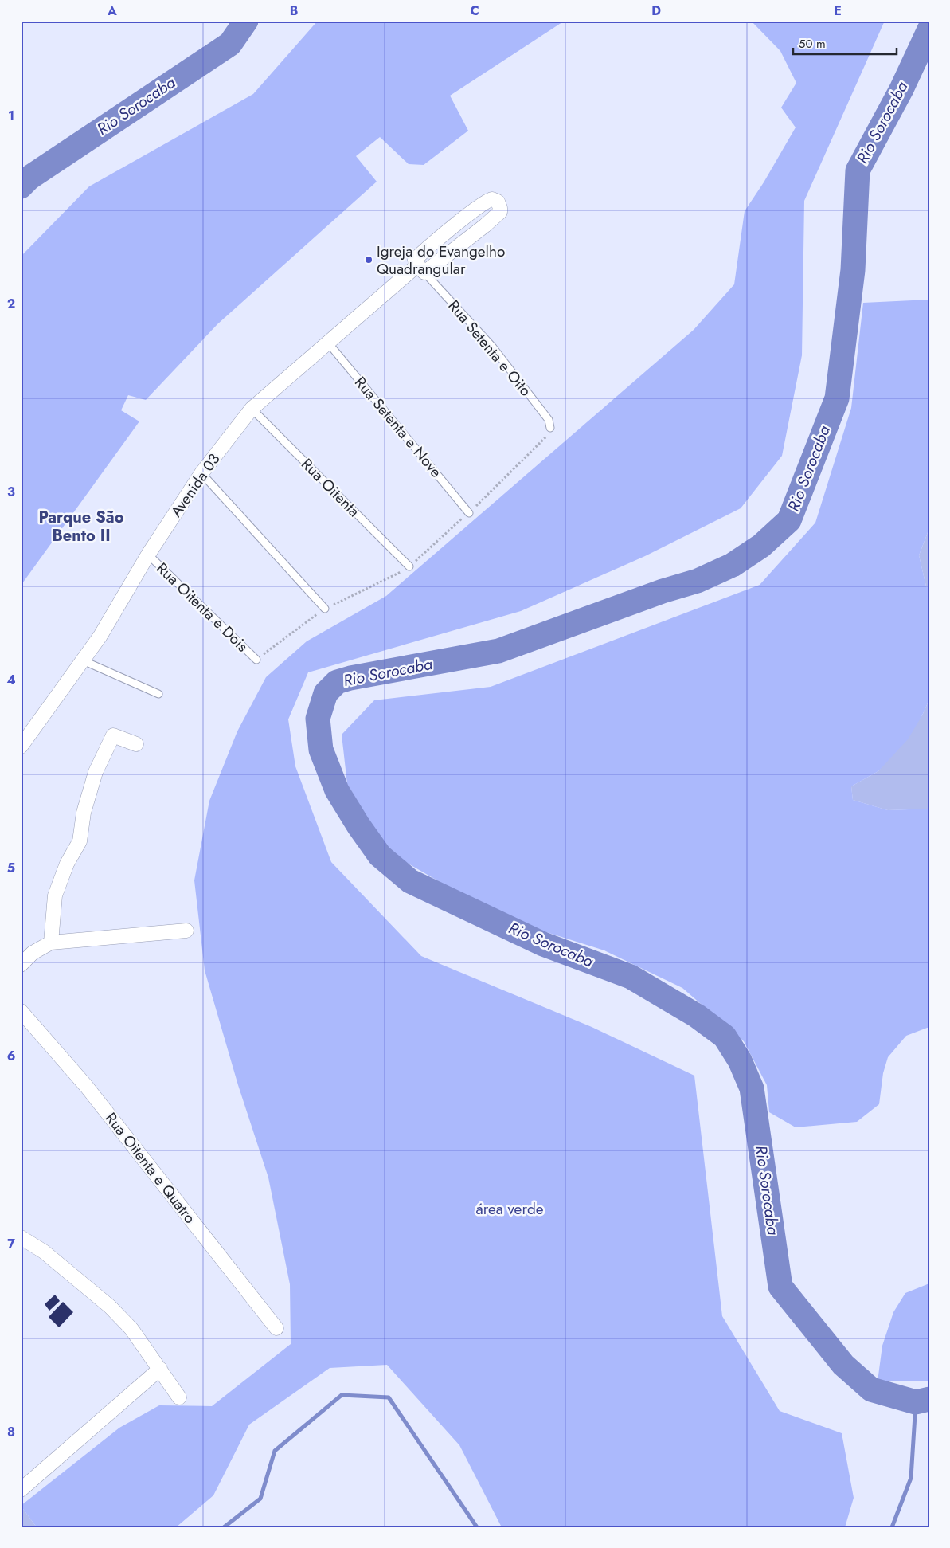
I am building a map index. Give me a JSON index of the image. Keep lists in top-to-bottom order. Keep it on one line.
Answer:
{"streets":{"street":["Avenida 03","Rua Oitenta e Quatro"],"lane":["Rua Setenta e Oito","Rua Setenta e Nove","Rua Oitenta","Rua Oitenta e Dois"]},"crossings":[["Rua Setenta e Oito","Avenida 03"],["Rua Setenta e Nove","Avenida 03"],["Avenida 03","Rua Oitenta"],["Avenida 03","Rua Oitenta e Dois"]],"districts":["Parque São Bento II"],"water":["Rio Sorocaba"],"parks":["área verde"],"places":["Igreja do Evangelho Quadrangular"],"scale_bar":"50 m","grid":{"columns":["A","B","C","D","E"],"rows":["1","2","3","4","5","6","7","8"]}}
